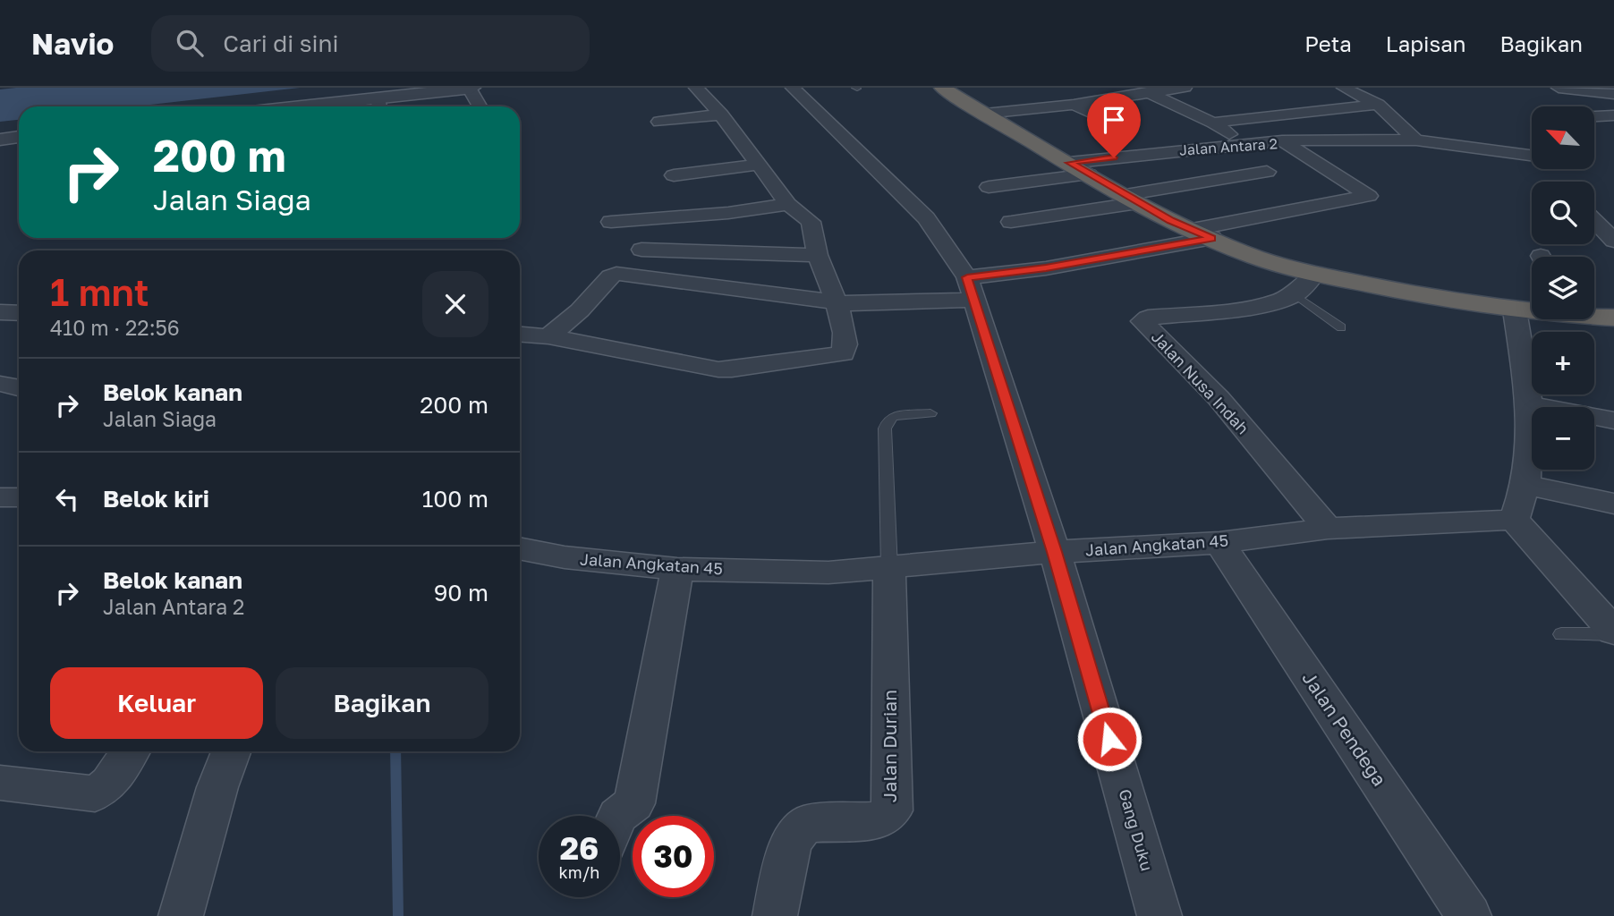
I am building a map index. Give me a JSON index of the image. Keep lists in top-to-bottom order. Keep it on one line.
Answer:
{"streets":{"street":["Jalan Antara 2","Jalan Nusa Indah","Jalan Angkatan 45","Jalan Pendega","Jalan Durian","Gang Duku"]},"crossings":[["Jalan Nusa Indah","Jalan Angkatan 45"],["Jalan Angkatan 45","Jalan Pendega"],["Jalan Angkatan 45","Jalan Durian"],["Jalan Angkatan 45","Gang Duku"]],"north":"top left","page":{"header":"Navio","search":"Cari di sini","nav":["Peta","Lapisan","Bagikan"],"map_buttons":["+","−"],"turn":["200 m","Jalan Siaga"],"heading":["1 mnt","410 m · 22:56"],"list":[{"name":"Belok kanan","note":"Jalan Siaga","value":"200 m"},{"name":"Belok kiri","value":"100 m"},{"name":"Belok kanan","note":"Jalan Antara 2","value":"90 m"}],"buttons":["Keluar","Bagikan"],"speed":"26 km/h","limit":"30"}}
